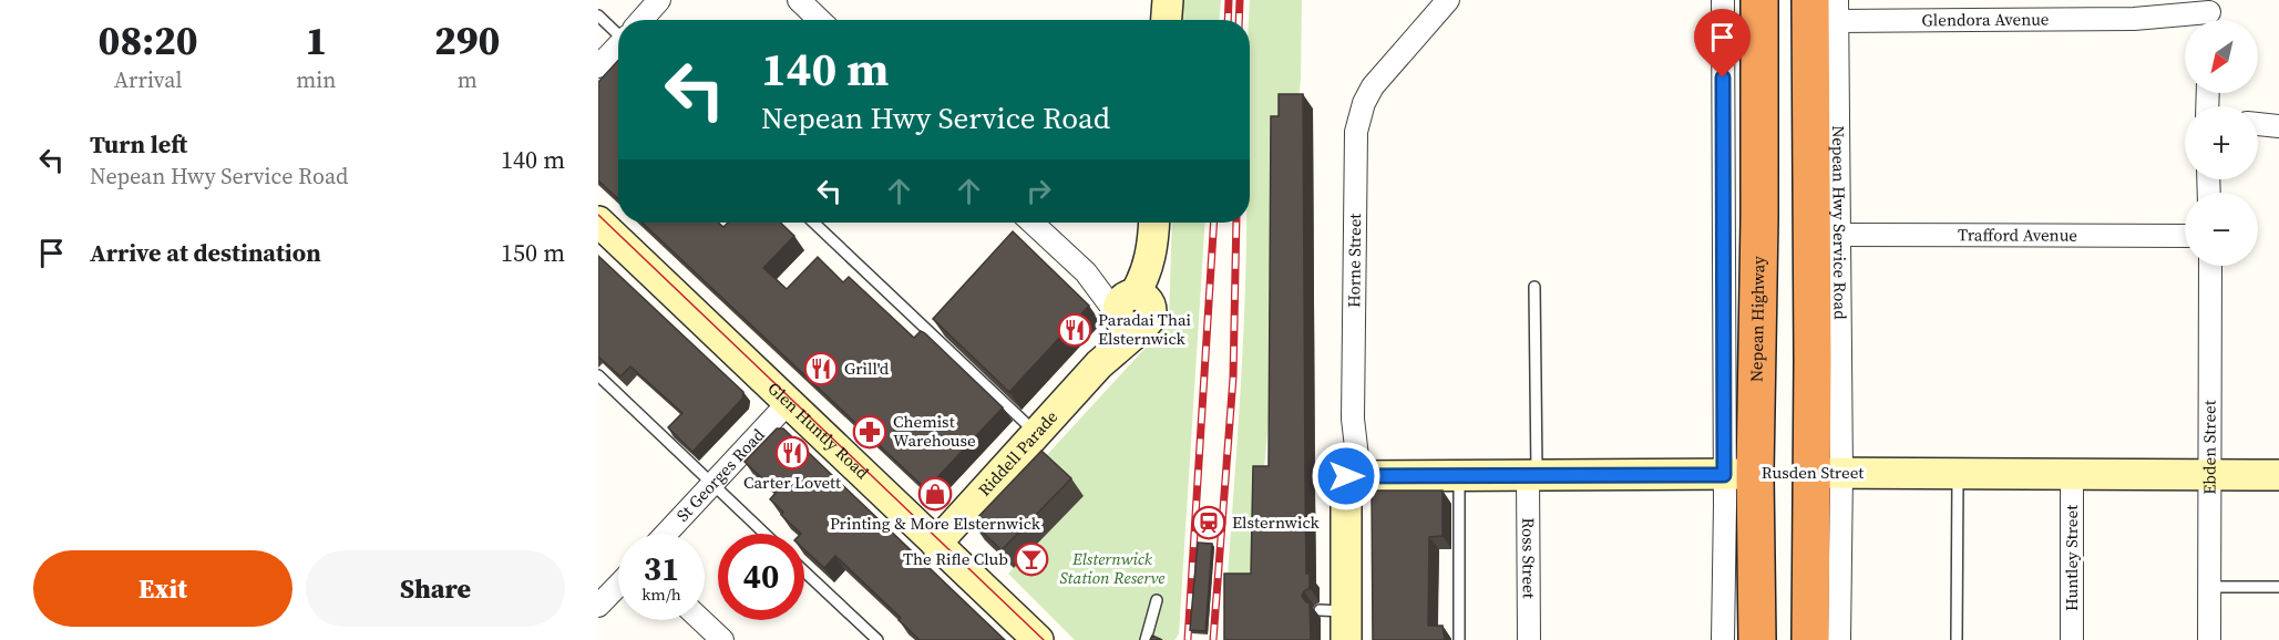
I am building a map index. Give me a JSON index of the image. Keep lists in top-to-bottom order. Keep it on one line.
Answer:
{"streets":{"highway":["Nepean Highway"],"street":["Glendora Avenue","Nepean Hwy Service Road","Trafford Avenue","Horne Street","Glen Huntly Road","Ebden Street","Riddell Parade","Rusden Street","St Georges Road","Ross Street","Huntley Street"]},"crossings":[["Glendora Avenue","Nepean Hwy Service Road"],["Glendora Avenue","Nepean Highway"],["Nepean Hwy Service Road","Trafford Avenue"],["Nepean Hwy Service Road","Nepean Highway"],["Horne Street","Rusden Street"],["Nepean Highway","Rusden Street"],["Glen Huntly Road","Riddell Parade"],["Glen Huntly Road","St Georges Road"],["Ebden Street","Rusden Street"],["Rusden Street","Ross Street"],["Rusden Street","Huntley Street"]],"parks":["Elsternwick Station Reserve"],"places":{"restaurant":["Paradai Thai Elsternwick","Grill'd","Carter Lovett"],"pharmacy":["Chemist Warehouse"],"shop":["Printing & More Elsternwick"],"station":["Elsternwick"],"bar":["The Rifle Club"]},"north":"bottom left","page":{"eta":["08:20","Arrival","1","min","290","m"],"map_buttons":["+","−"],"turn":["140 m","Nepean Hwy Service Road"],"list":[{"name":"Turn left","note":"Nepean Hwy Service Road","value":"140 m"},{"name":"Arrive at destination","value":"150 m"}],"speed":"31 km/h","limit":"40","buttons":["Exit","Share"]}}
